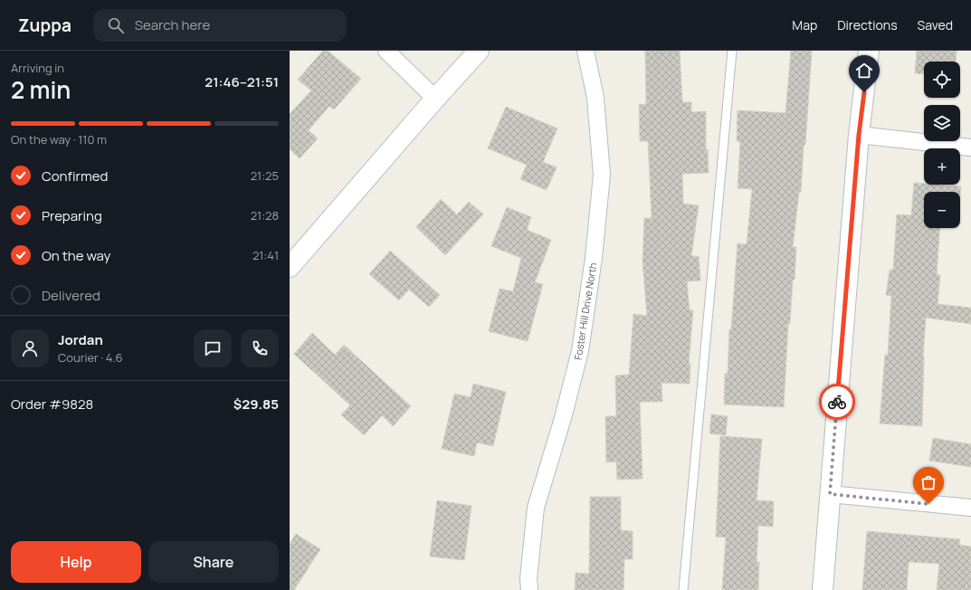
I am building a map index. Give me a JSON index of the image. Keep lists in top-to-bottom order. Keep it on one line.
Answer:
{"streets":{"street":["Foster Hill Drive North"]},"page":{"header":"Zuppa","search":"Search here","nav":["Map","Directions","Saved"],"heading":["2 min","Arriving in","21:46–21:51"],"panel":["Jordan","Courier · 4.6","Order #9828","$29.85"],"map_buttons":["+","−"],"bar":"On the way · 110 m","list":[["Confirmed","21:25"],["Preparing","21:28"],["On the way","21:41"],"Delivered"],"buttons":["Help","Share"]}}
